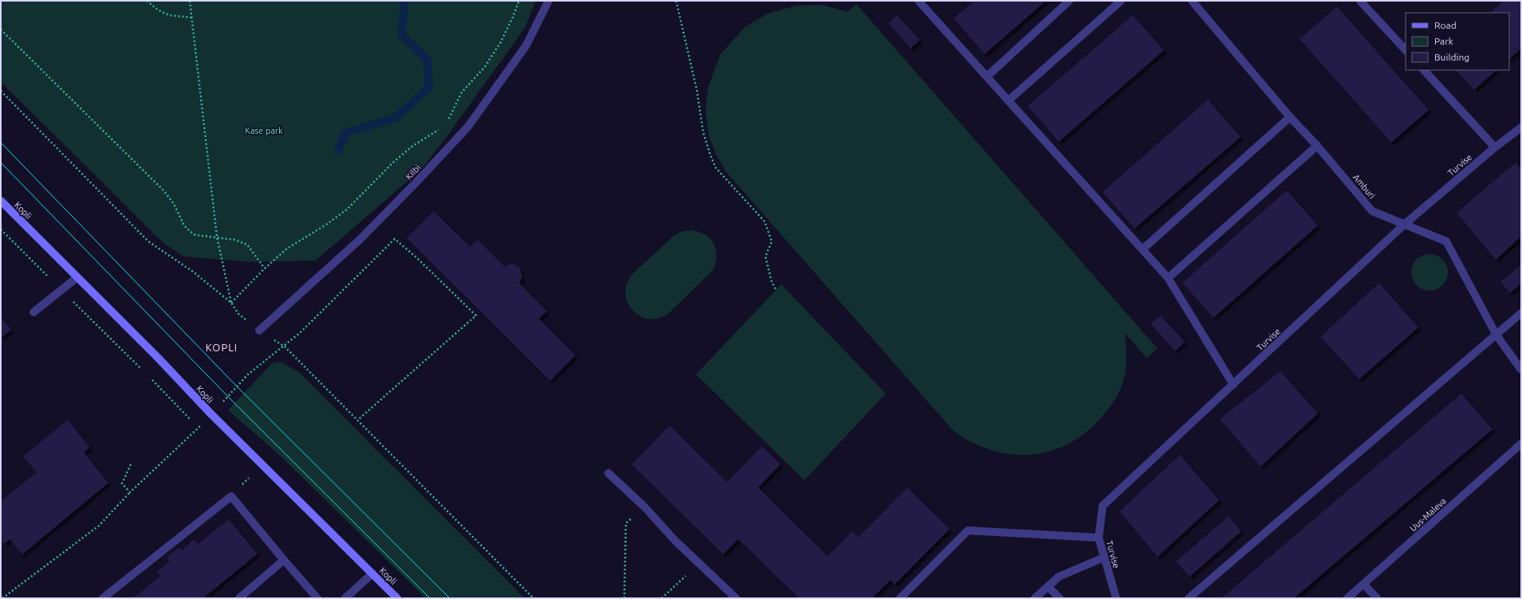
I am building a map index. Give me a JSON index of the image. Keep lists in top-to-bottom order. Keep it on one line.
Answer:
{"streets":{"street":["Turvise","Kilbi","Amburi","Kopli","Uus-Maleva"]},"crossings":[["Turvise","Amburi"]],"districts":["KOPLI"],"parks":["Kase park"],"legend":["Road","Park","Building"]}
